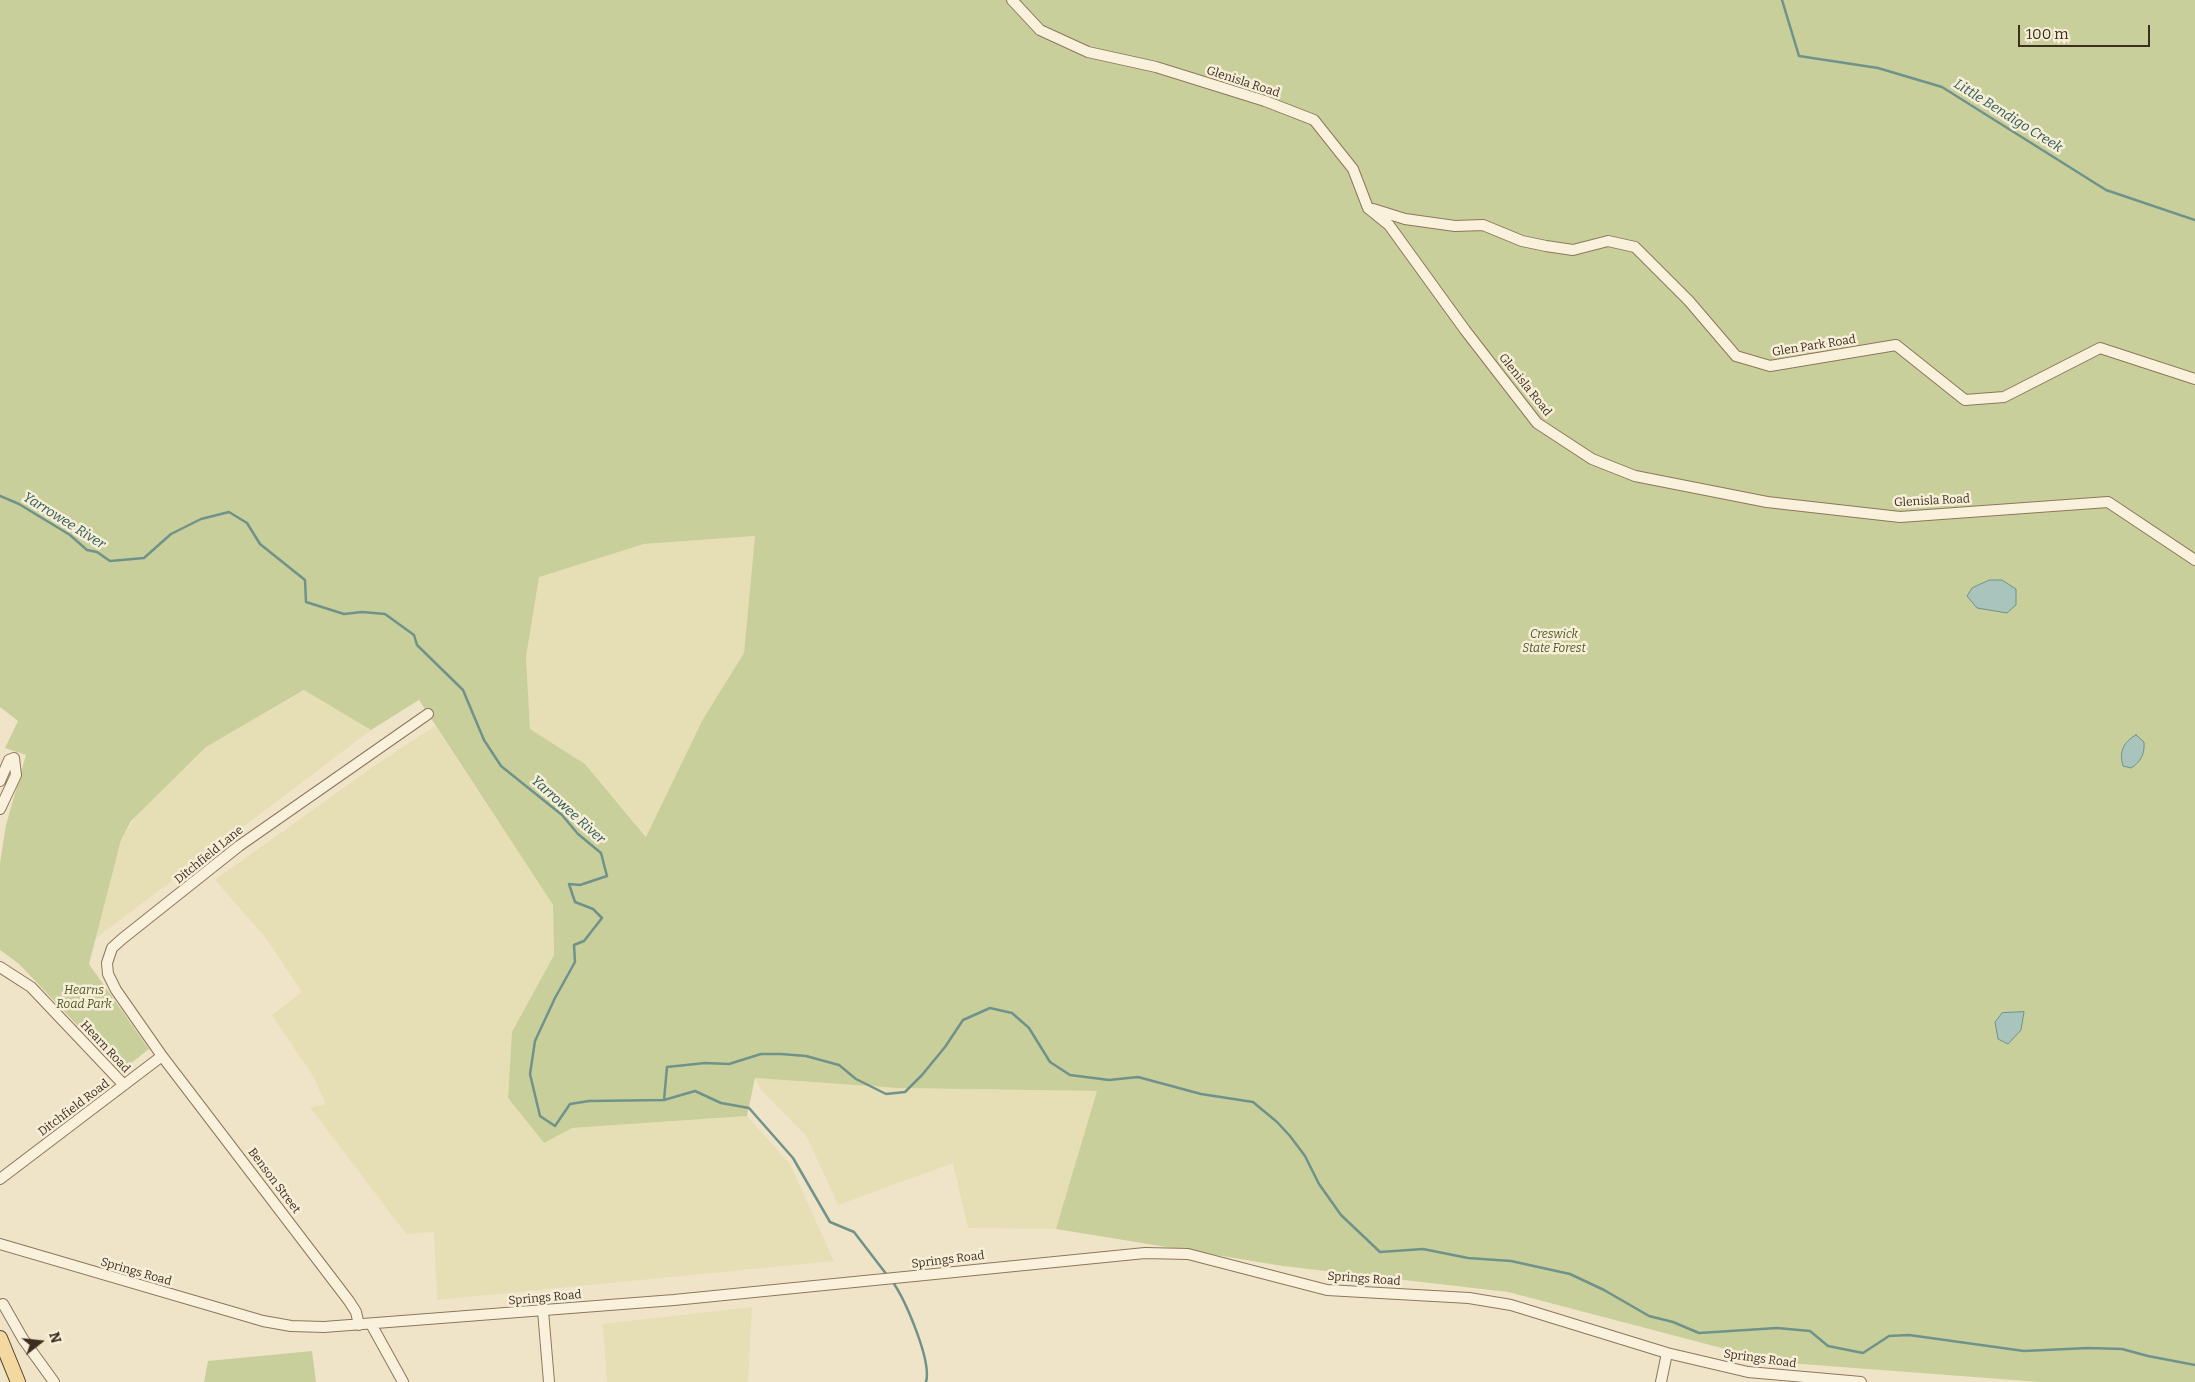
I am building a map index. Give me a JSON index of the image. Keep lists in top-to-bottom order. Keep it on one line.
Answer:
{"streets":{"street":["Glenisla Road","Glen Park Road","Ditchfield Lane","Hearn Road","Ditchfield Road","Benson Street","Springs Road"]},"crossings":[["Glenisla Road","Glen Park Road"],["Ditchfield Lane","Ditchfield Road"],["Ditchfield Lane","Benson Street"],["Hearn Road","Ditchfield Road"],["Ditchfield Road","Benson Street"],["Benson Street","Springs Road"]],"water":["Little Bendigo Creek","Yarrowee River"],"parks":["Creswick State Forest","Hearns Road Park"],"scale_bar":"100 m","north":"right"}
